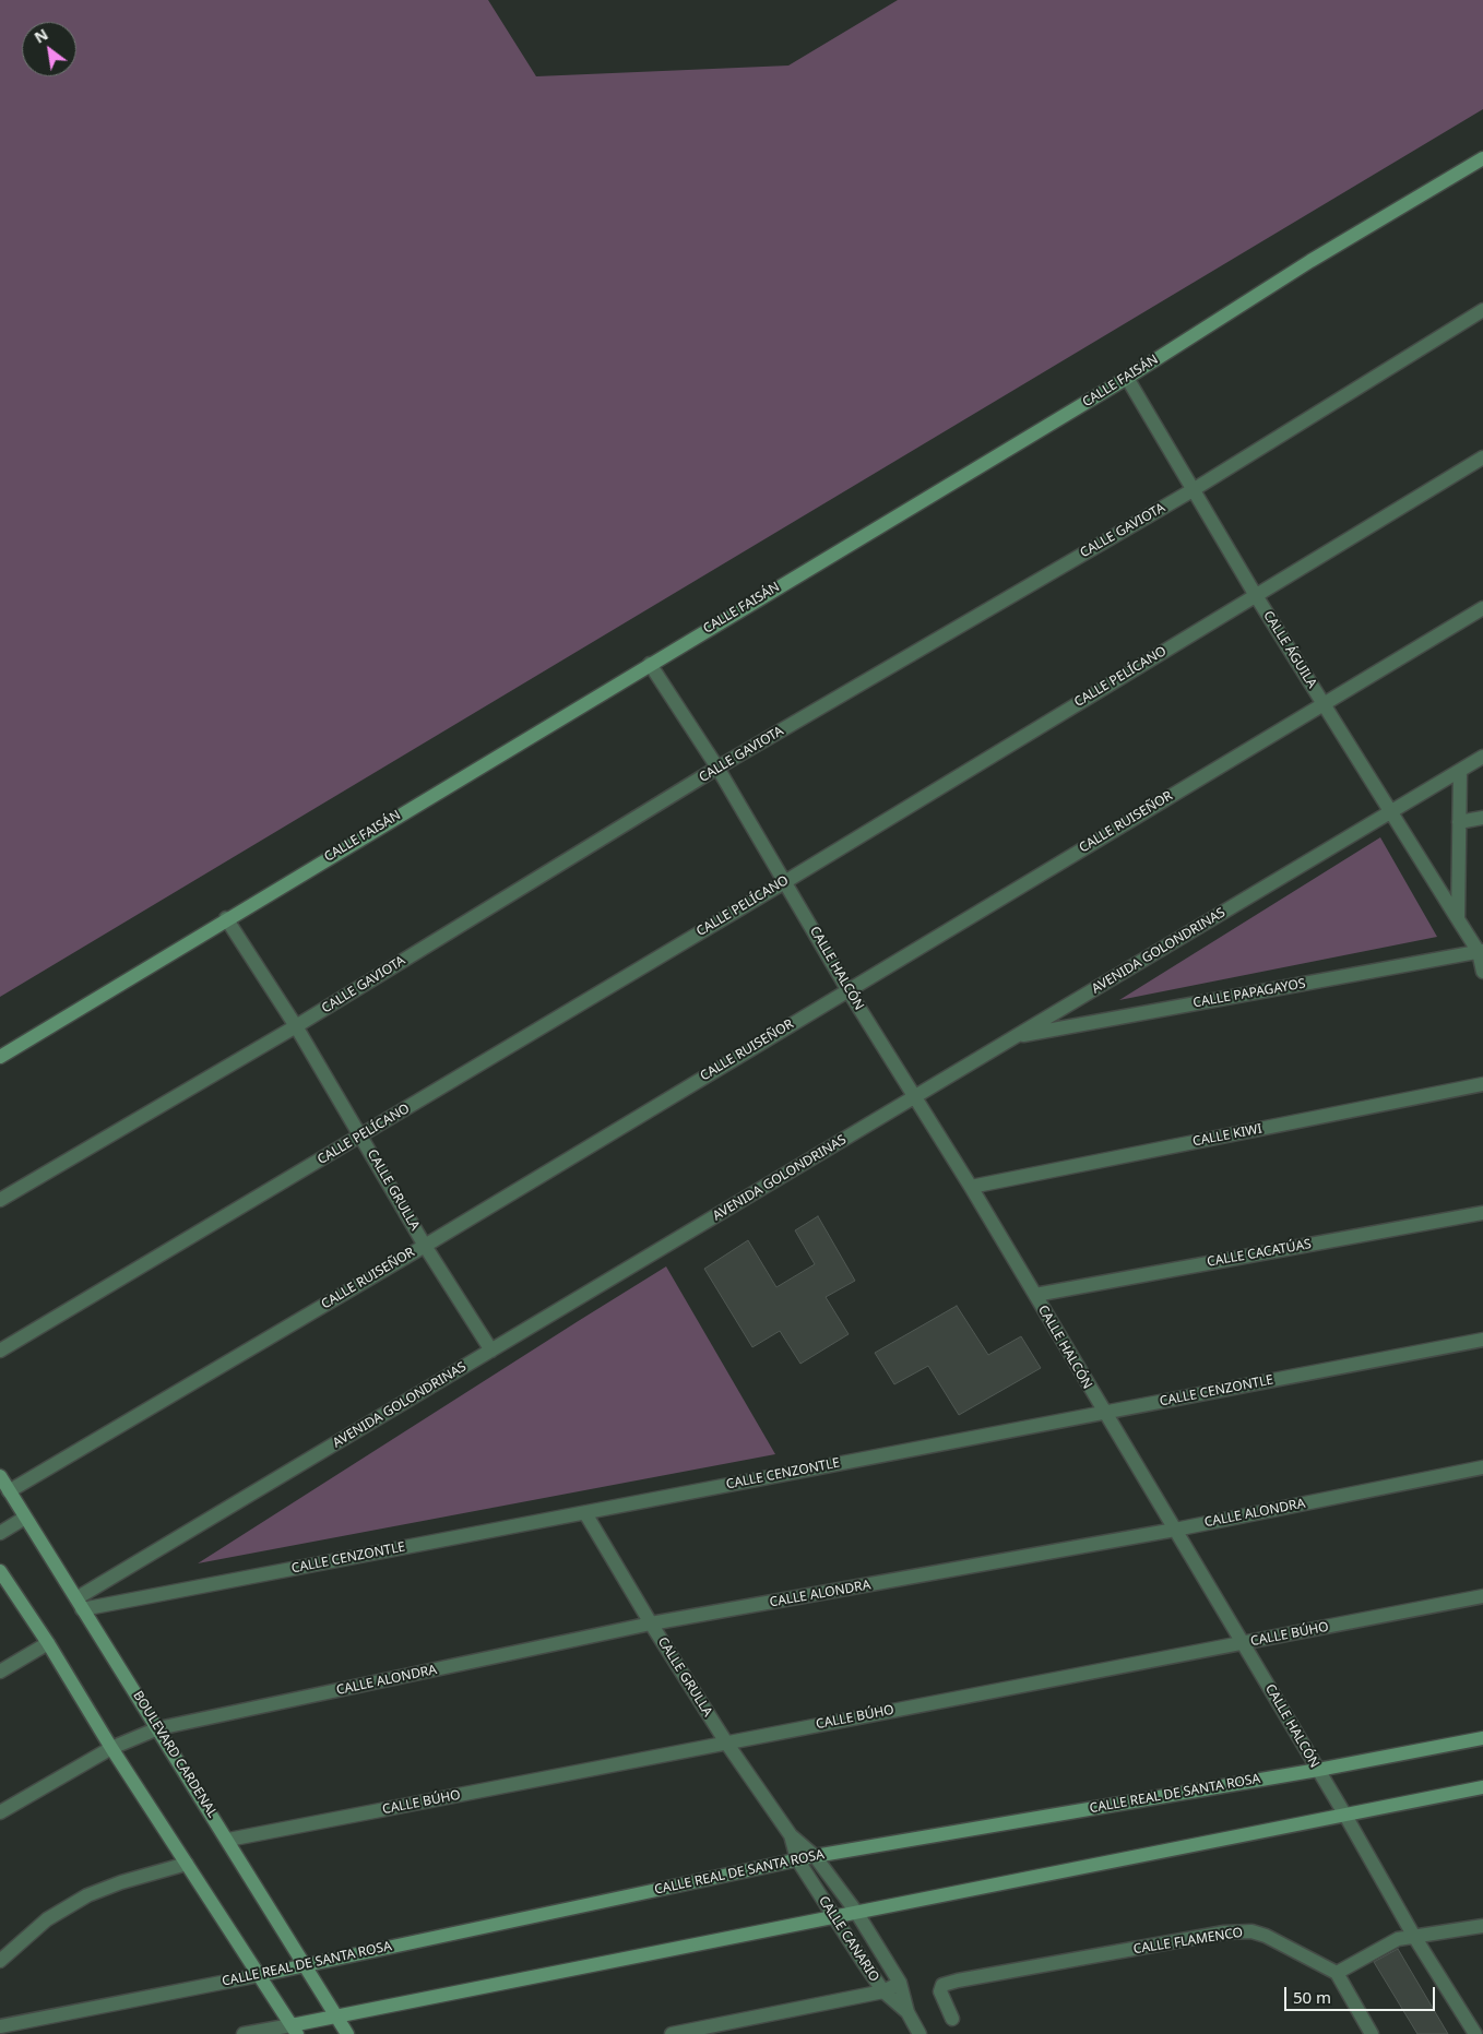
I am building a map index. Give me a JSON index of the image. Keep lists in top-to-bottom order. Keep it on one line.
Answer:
{"streets":{"street":["CALLE FAISÁN","CALLE GAVIOTA","CALLE ÁGUILA","CALLE PELÍCANO","CALLE RUISEÑOR","AVENIDA GOLONDRINAS","CALLE HALCÓN","CALLE PAPAGAYOS","CALLE KIWI","CALLE GRULLA","CALLE CACATÚAS","CALLE CENZONTLE","CALLE ALONDRA","CALLE BÚHO","BOULEVARD CARDENAL","CALLE REAL DE SANTA ROSA","CALLE CANARIO","CALLE FLAMENCO"]},"crossings":[["CALLE FAISÁN","CALLE ÁGUILA"],["CALLE FAISÁN","CALLE HALCÓN"],["CALLE FAISÁN","CALLE GRULLA"],["CALLE GAVIOTA","CALLE ÁGUILA"],["CALLE GAVIOTA","CALLE HALCÓN"],["CALLE GAVIOTA","CALLE GRULLA"],["CALLE ÁGUILA","CALLE PELÍCANO"],["CALLE ÁGUILA","CALLE RUISEÑOR"],["CALLE ÁGUILA","AVENIDA GOLONDRINAS"],["CALLE ÁGUILA","CALLE PAPAGAYOS"],["CALLE PELÍCANO","CALLE HALCÓN"],["CALLE PELÍCANO","CALLE GRULLA"],["CALLE RUISEÑOR","CALLE HALCÓN"],["CALLE RUISEÑOR","CALLE GRULLA"],["CALLE RUISEÑOR","BOULEVARD CARDENAL"],["AVENIDA GOLONDRINAS","CALLE HALCÓN"],["AVENIDA GOLONDRINAS","CALLE PAPAGAYOS"],["AVENIDA GOLONDRINAS","CALLE GRULLA"],["AVENIDA GOLONDRINAS","CALLE CENZONTLE"],["AVENIDA GOLONDRINAS","BOULEVARD CARDENAL"],["CALLE HALCÓN","CALLE KIWI"],["CALLE HALCÓN","CALLE CACATÚAS"],["CALLE HALCÓN","CALLE CENZONTLE"],["CALLE HALCÓN","CALLE ALONDRA"],["CALLE HALCÓN","CALLE BÚHO"],["CALLE HALCÓN","CALLE REAL DE SANTA ROSA"],["CALLE GRULLA","CALLE CENZONTLE"],["CALLE GRULLA","CALLE ALONDRA"],["CALLE GRULLA","CALLE BÚHO"],["CALLE GRULLA","CALLE REAL DE SANTA ROSA"],["CALLE GRULLA","CALLE CANARIO"],["CALLE CENZONTLE","BOULEVARD CARDENAL"],["CALLE ALONDRA","BOULEVARD CARDENAL"],["CALLE BÚHO","BOULEVARD CARDENAL"],["BOULEVARD CARDENAL","CALLE REAL DE SANTA ROSA"],["CALLE REAL DE SANTA ROSA","CALLE CANARIO"]],"scale_bar":"50 m","north":"top left"}
